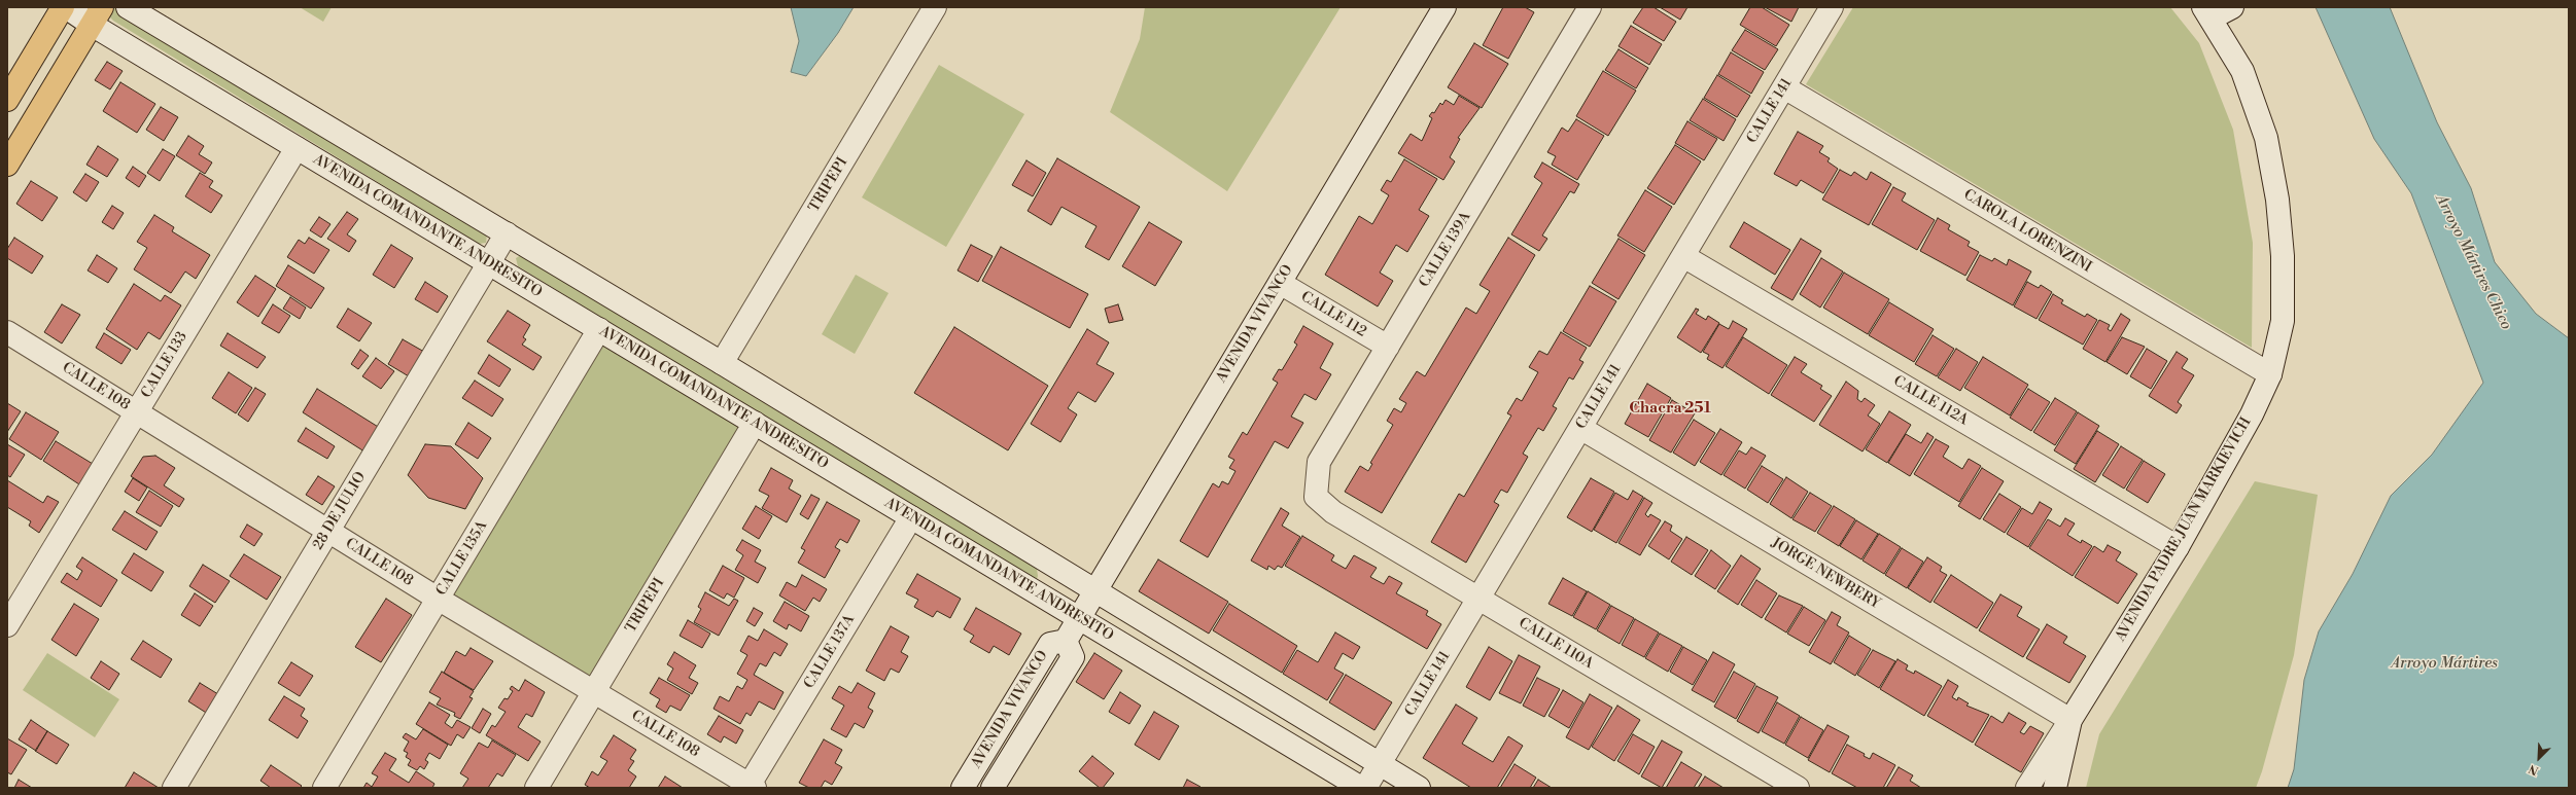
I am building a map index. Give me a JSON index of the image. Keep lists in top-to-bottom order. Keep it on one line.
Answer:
{"streets":{"street":["CALLE 141","TRIPEPI","AVENIDA COMANDANTE ANDRESITO","CAROLA LORENZINI","CALLE 139A","CALLE 112","AVENIDA VIVANCO","CALLE 133","CALLE 108","CALLE 112A","28 DE JULIO","AVENIDA PADRE JUAN MARKIEVICH","CALLE 135A","JORGE NEWBERY","CALLE 110A","CALLE 137A"]},"crossings":[["CALLE 141","CAROLA LORENZINI"],["CALLE 141","CALLE 112A"],["CALLE 141","JORGE NEWBERY"],["CALLE 141","CALLE 110A"],["TRIPEPI","AVENIDA COMANDANTE ANDRESITO"],["TRIPEPI","CALLE 108"],["AVENIDA COMANDANTE ANDRESITO","AVENIDA VIVANCO"],["AVENIDA COMANDANTE ANDRESITO","CALLE 133"],["AVENIDA COMANDANTE ANDRESITO","28 DE JULIO"],["AVENIDA COMANDANTE ANDRESITO","CALLE 135A"],["AVENIDA COMANDANTE ANDRESITO","CALLE 137A"],["CAROLA LORENZINI","AVENIDA PADRE JUAN MARKIEVICH"],["CALLE 139A","CALLE 112"],["CALLE 139A","CALLE 110A"],["CALLE 112","AVENIDA VIVANCO"],["CALLE 133","CALLE 108"],["CALLE 108","28 DE JULIO"],["CALLE 108","CALLE 135A"],["CALLE 108","CALLE 137A"],["CALLE 112A","AVENIDA PADRE JUAN MARKIEVICH"],["AVENIDA PADRE JUAN MARKIEVICH","JORGE NEWBERY"]],"districts":["Chacra 251"],"water":["Arroyo Mártires Chico","Arroyo Mártires"],"north":"bottom left"}
